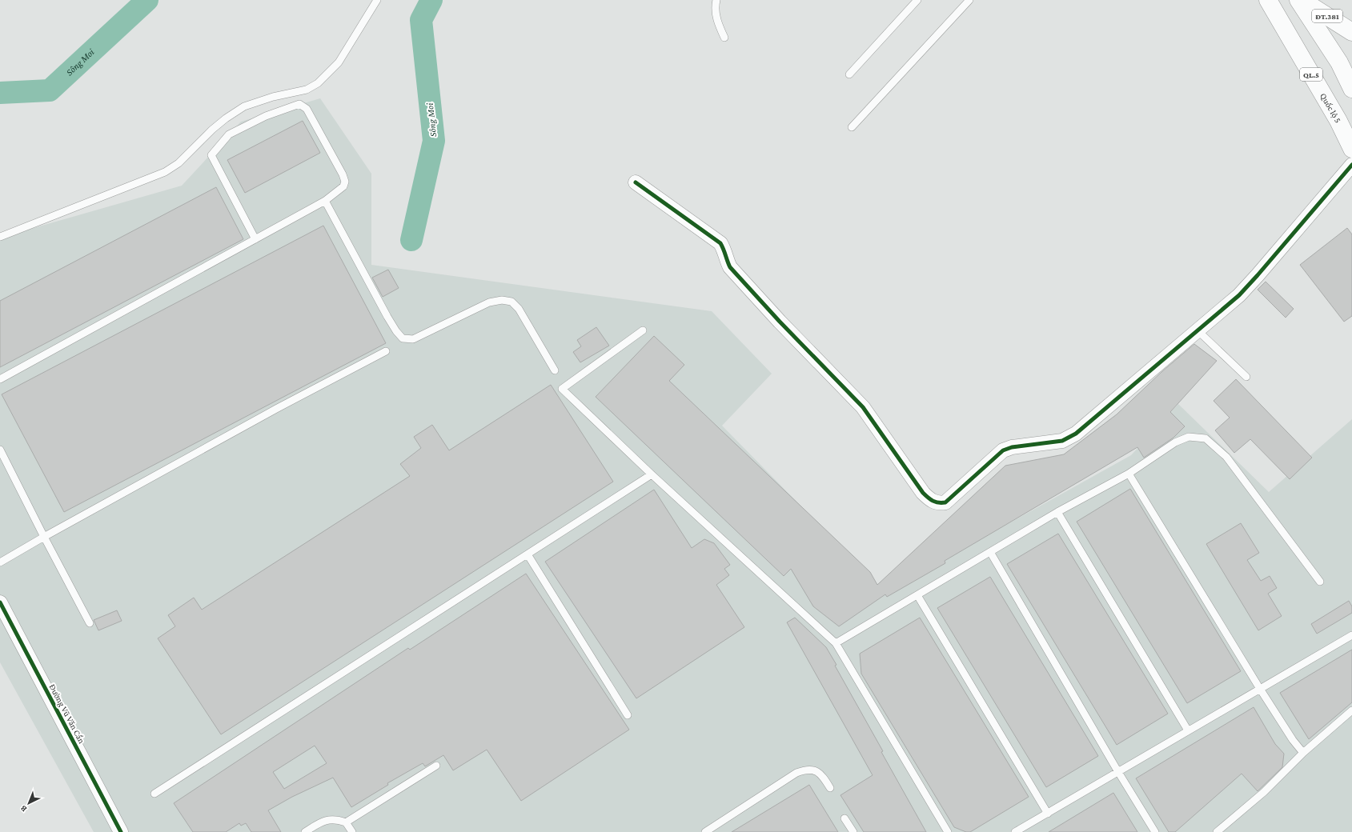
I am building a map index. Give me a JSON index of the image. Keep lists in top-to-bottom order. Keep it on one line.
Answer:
{"streets":{"main road":["ĐT.381","QL.5","Quốc lộ 5"],"street":["Đường Vũ Văn Cẩn"]},"water":["Sông Moi"],"north":"bottom left"}
